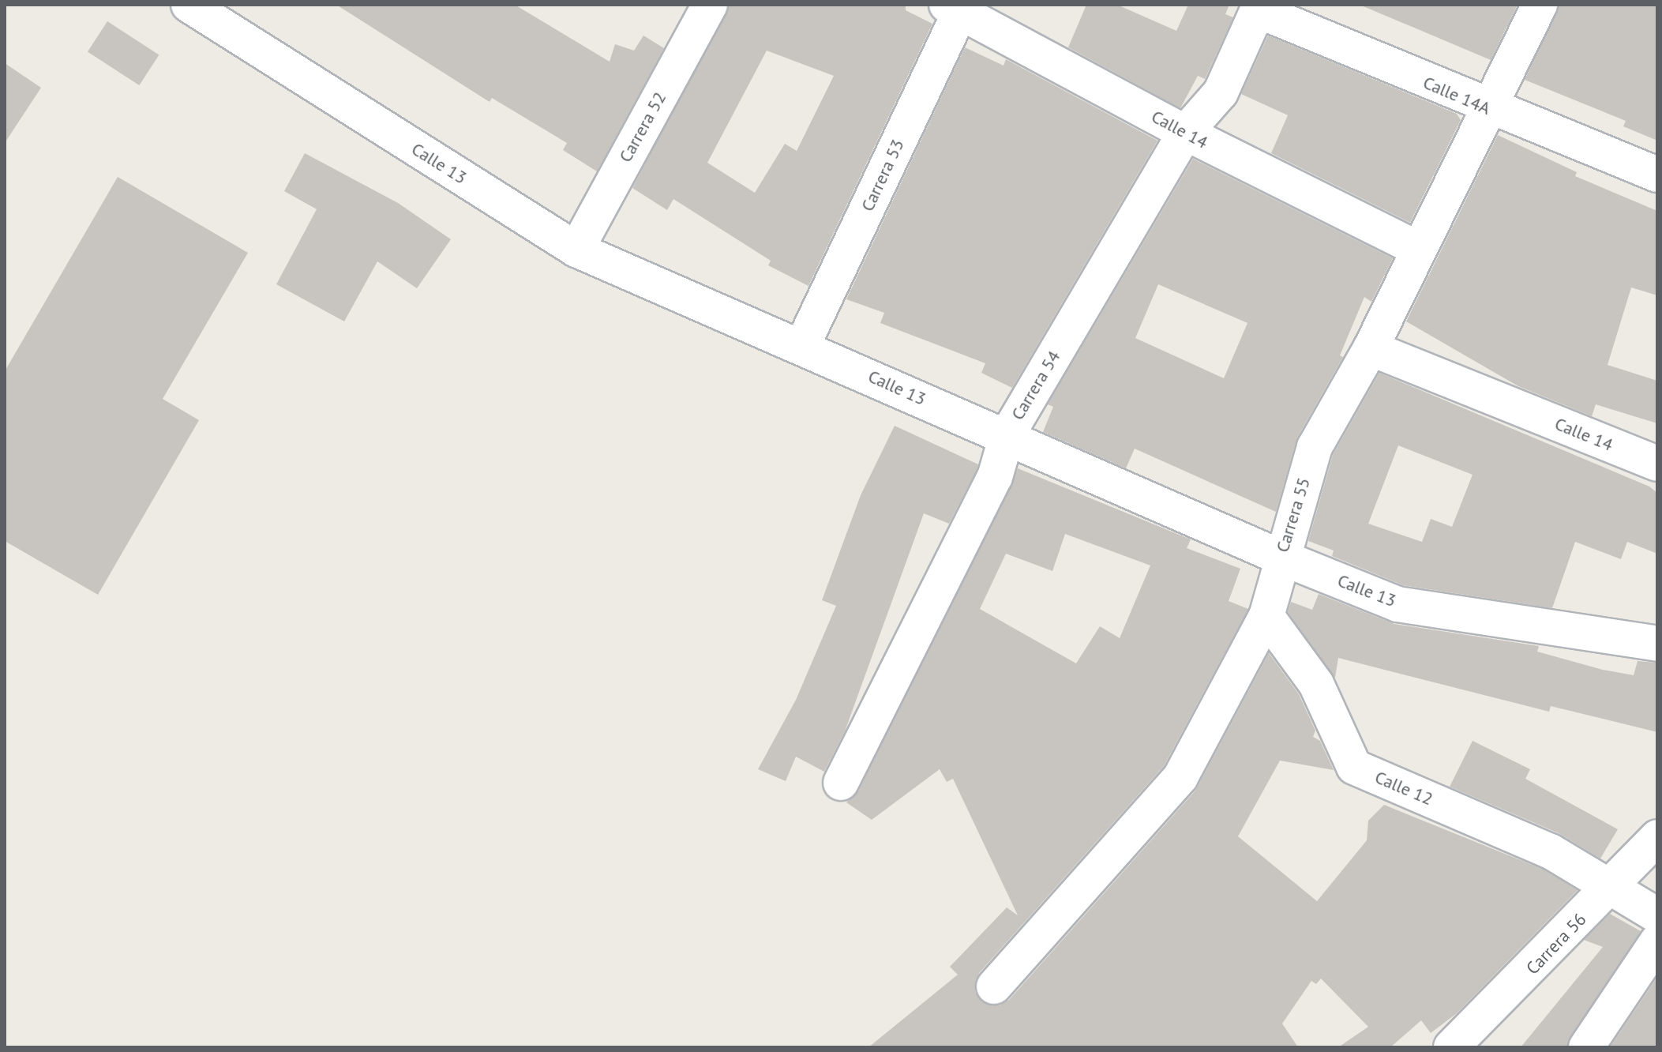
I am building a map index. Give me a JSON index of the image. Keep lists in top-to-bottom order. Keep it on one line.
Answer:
{"streets":{"street":["Calle 14A","Carrera 52","Calle 14","Calle 13","Carrera 53","Carrera 54","Carrera 55","Calle 12","Carrera 56"]},"crossings":[["Calle 14A","Carrera 54"],["Calle 14A","Carrera 55"],["Carrera 52","Calle 13"],["Calle 14","Carrera 53"],["Calle 14","Carrera 54"],["Calle 14","Carrera 55"],["Calle 13","Carrera 53"],["Calle 13","Carrera 54"],["Calle 13","Carrera 55"],["Carrera 55","Calle 12"],["Calle 12","Carrera 56"]]}
